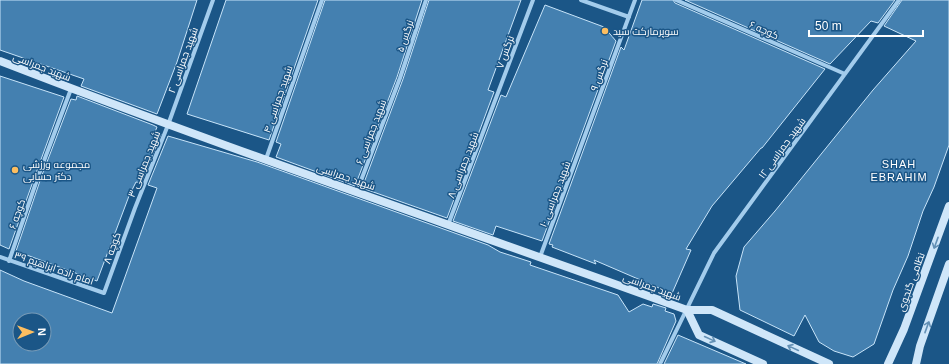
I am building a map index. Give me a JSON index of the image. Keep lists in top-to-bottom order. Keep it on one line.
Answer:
{"streets":{"street":["کوچه ۶","نرگس ۵","نرگس ۷","شهید جمراسی ۲","شهید جمراسی","نرگس ۹","شهید جمراسی ۴","شهید جمراسی ۶","شهید جمراسی ۱۲","شهید جمراسی ۳","شهید جمراسی ۸","شهید جمراسی ۱۰","کوچه ۸","امام زاده ابراهیم ۳۹","نظامی گنجوی"]},"crossings":[["کوچه ۶","شهید جمراسی"],["کوچه ۶","شهید جمراسی ۱۲"],["کوچه ۶","امام زاده ابراهیم ۳۹"],["نرگس ۵","شهید جمراسی ۶"],["نرگس ۷","شهید جمراسی ۸"],["شهید جمراسی ۲","شهید جمراسی"],["شهید جمراسی ۲","شهید جمراسی ۳"],["شهید جمراسی","شهید جمراسی ۴"],["شهید جمراسی","شهید جمراسی ۶"],["شهید جمراسی","شهید جمراسی ۱۲"],["شهید جمراسی","شهید جمراسی ۳"],["شهید جمراسی","شهید جمراسی ۸"],["شهید جمراسی","شهید جمراسی ۱۰"],["نرگس ۹","شهید جمراسی ۱۰"],["شهید جمراسی ۳","کوچه ۸"],["کوچه ۸","امام زاده ابراهیم ۳۹"]],"districts":["SHAH EBRAHIM"],"places":["سوپرمارکت سید","مجموعه ورزشی دکتر حسابی"],"scale_bar":"50 m","north":"right"}
